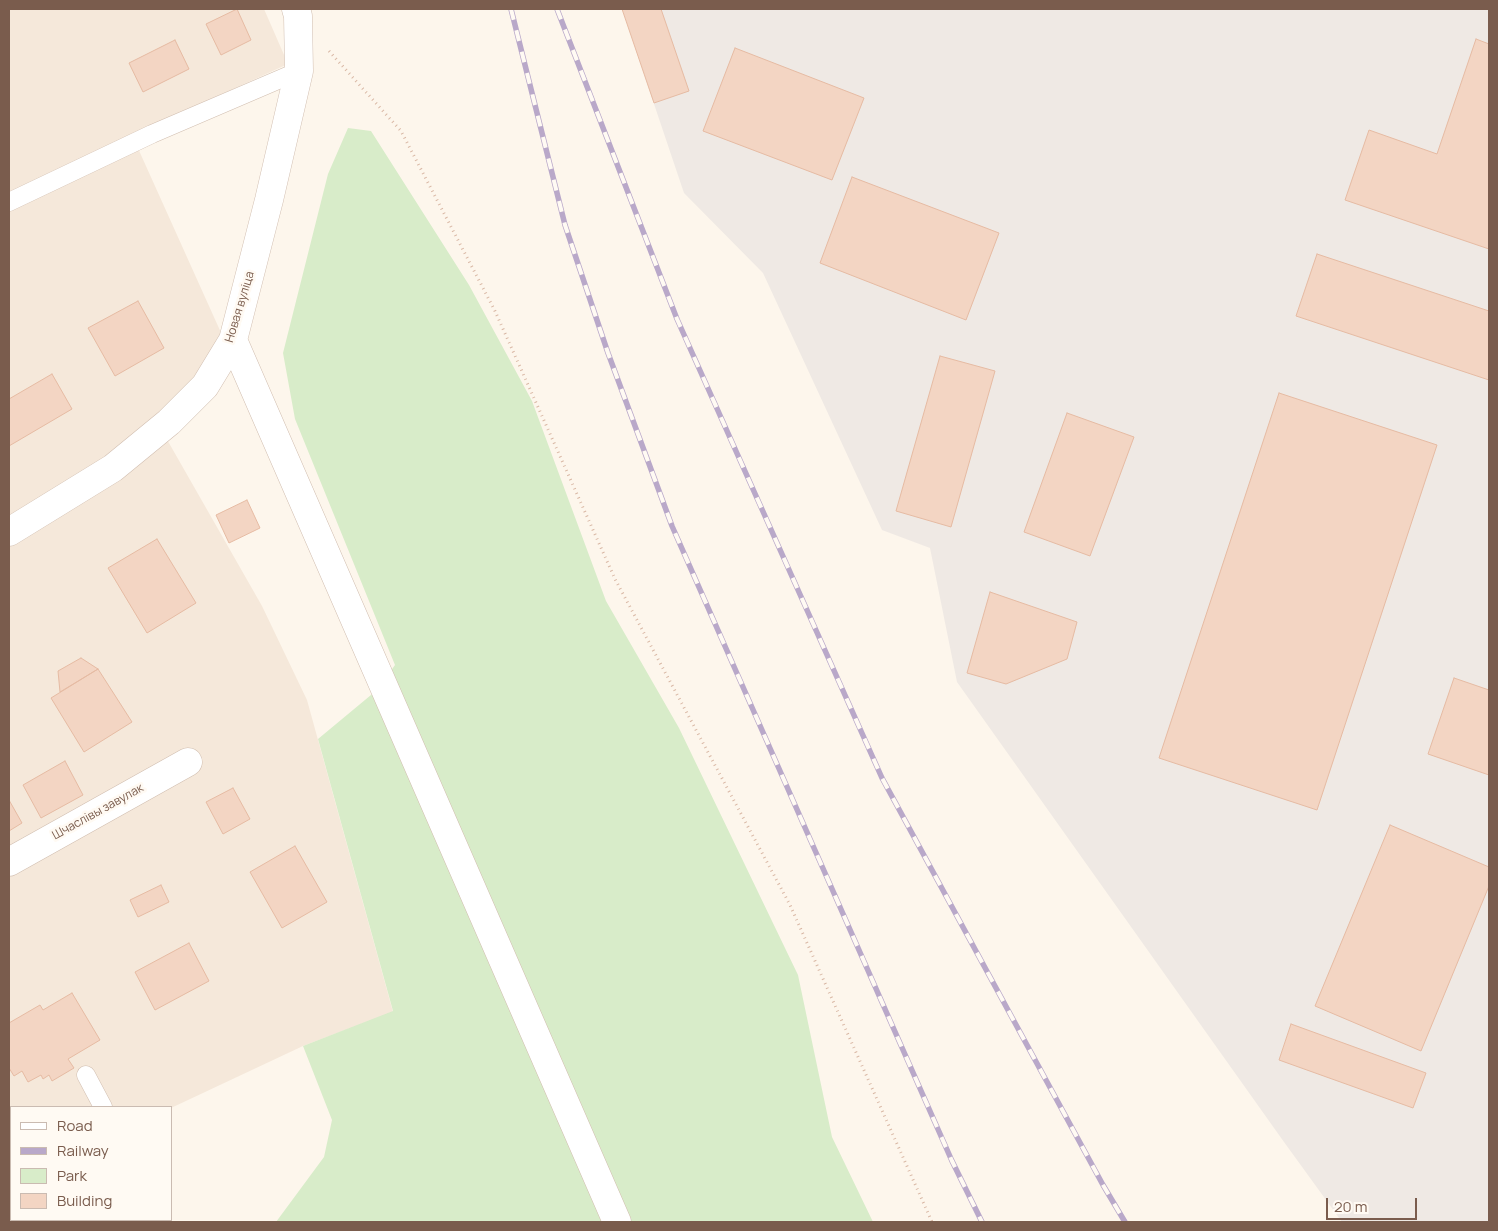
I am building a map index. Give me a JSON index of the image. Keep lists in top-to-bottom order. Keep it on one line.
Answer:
{"streets":{"street":["Новая вуліца","Шчаслівы завулак"]},"legend":["Road","Railway","Park","Building"],"scale_bar":"20 m"}
